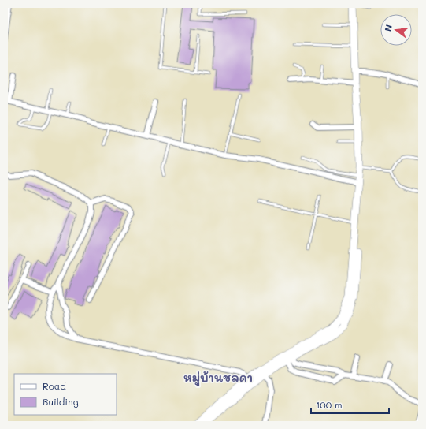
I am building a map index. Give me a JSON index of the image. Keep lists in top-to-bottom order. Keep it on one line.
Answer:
{"districts":["หมู่บ้านชลดา"],"legend":["Road","Building"],"scale_bar":"100 m","north":"left"}
